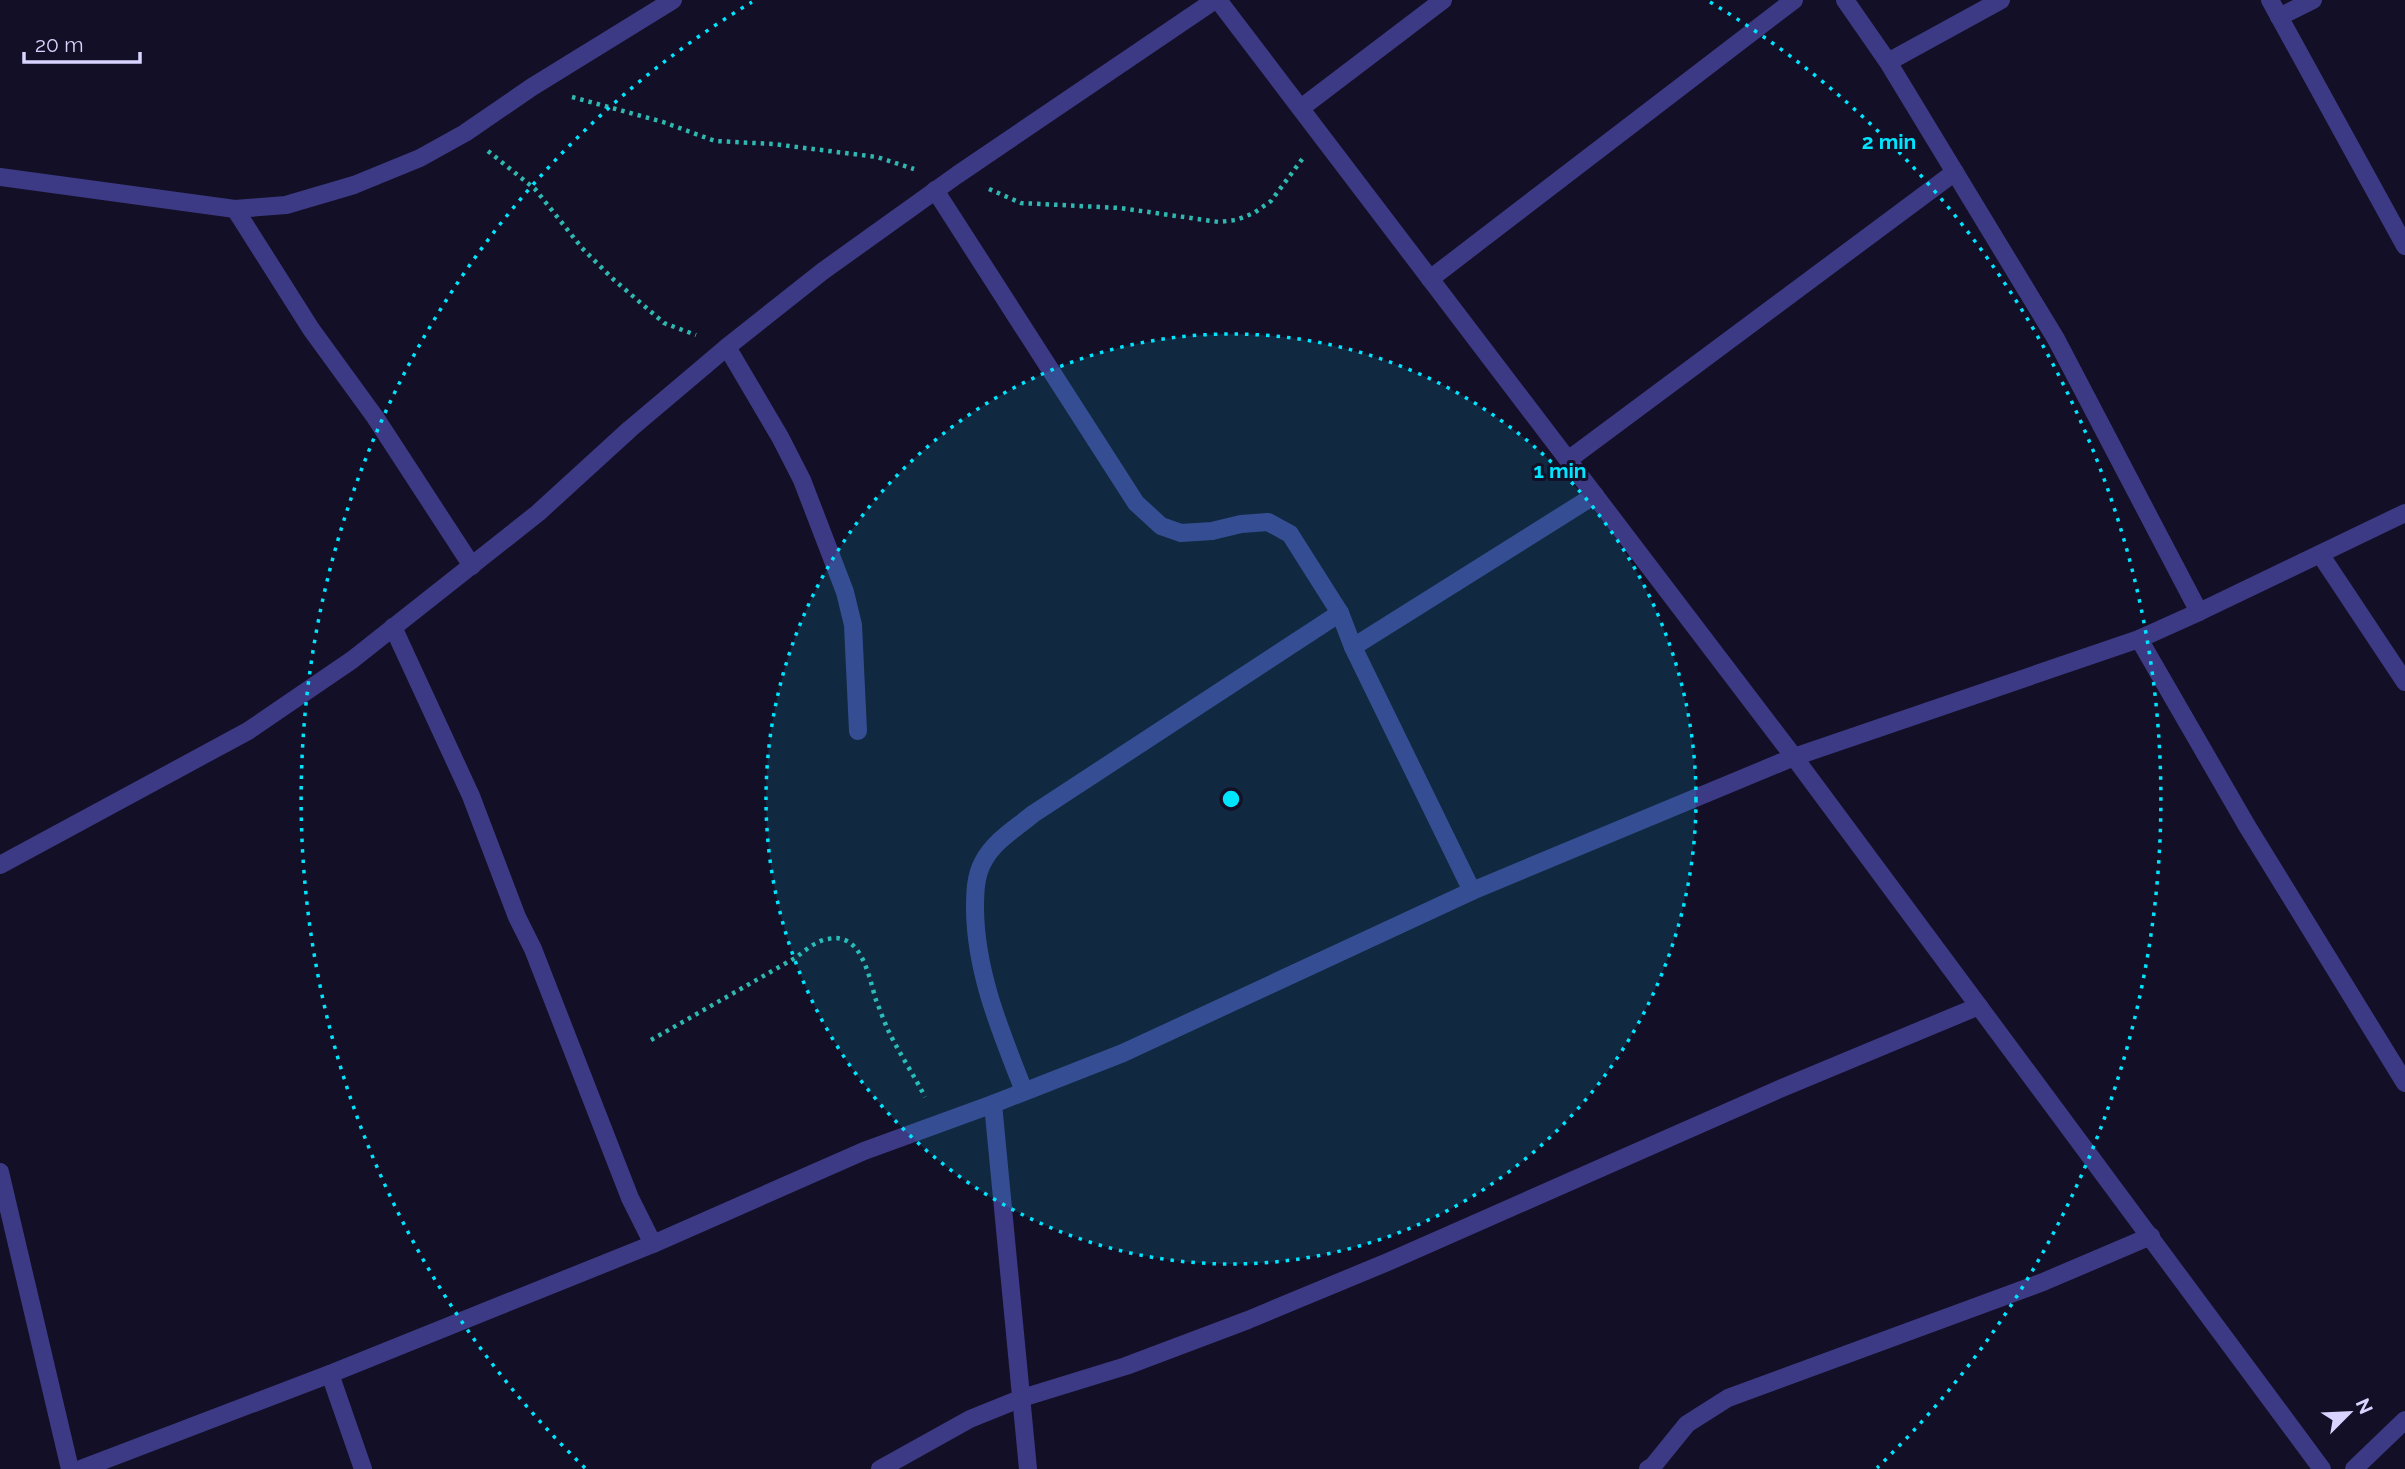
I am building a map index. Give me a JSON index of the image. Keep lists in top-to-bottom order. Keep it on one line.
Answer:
{"scale_bar":"20 m","north":"top right","rings":["2 min","1 min"]}
